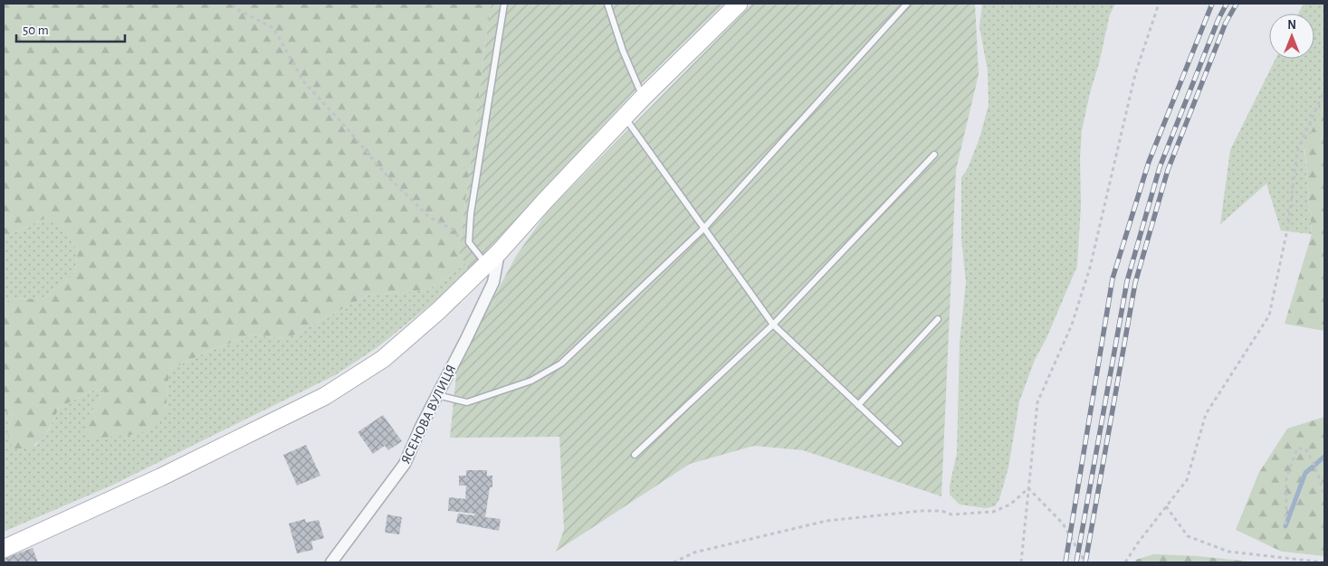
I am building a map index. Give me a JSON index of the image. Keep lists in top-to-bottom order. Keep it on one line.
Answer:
{"streets":{"street":["ЯСЕНОВА ВУЛИЦЯ"]},"scale_bar":"50 m","north":"top"}
